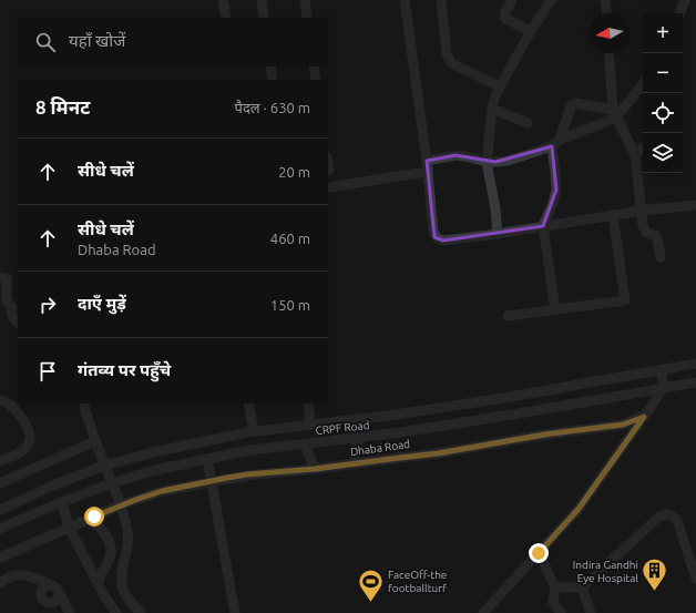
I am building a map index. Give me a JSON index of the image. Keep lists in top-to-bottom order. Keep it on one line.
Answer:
{"streets":{"street":["CRPF Road","Dhaba Road"]},"places":{"building":["Indira Gandhi Eye Hospital"],"sports":["FaceOff-the footballturf"]},"north":"left","page":{"map_buttons":["+","−"],"search":"यहाँ खोजें","heading":["8 मिनट","पैदल · 630 m"],"list":[["सीधे चलें","20 m"],["सीधे चलें","Dhaba Road","460 m"],["दाएँ मुड़ें","150 m"],"गंतव्य पर पहुँचे"]}}
